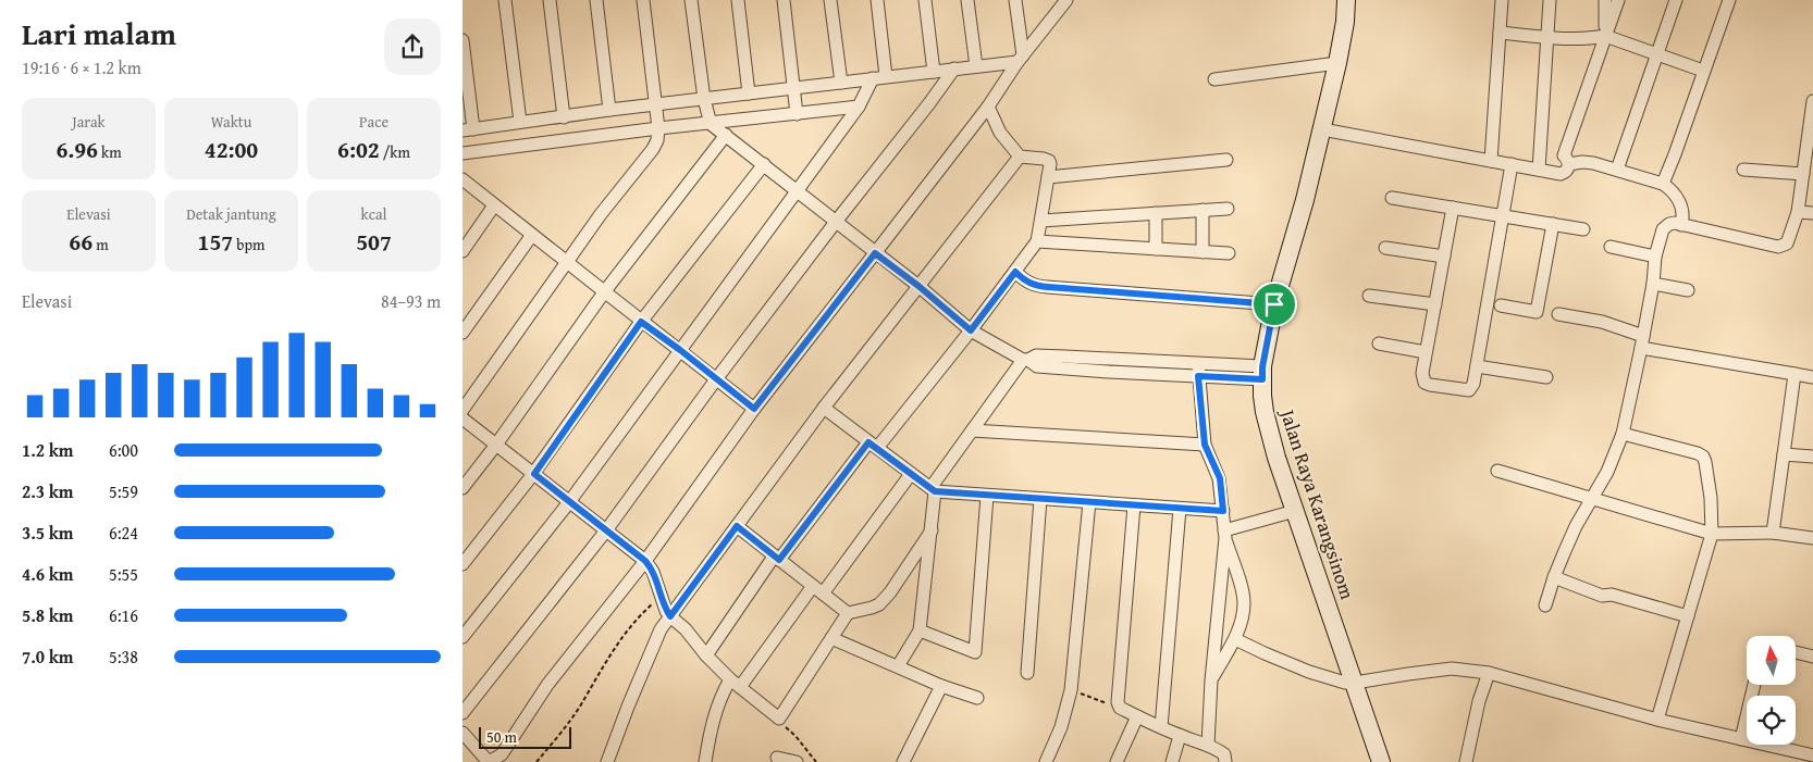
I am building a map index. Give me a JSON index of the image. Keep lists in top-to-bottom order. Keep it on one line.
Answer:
{"streets":{"street":["Jalan Raya Karangsinom"]},"scale_bar":"50 m","north":"top","page":{"heading":["Lari malam","19:16 · 6 × 1.2 km"],"stats":[["Jarak","6.96 km"],["Waktu","42:00"],["Pace","6:02 /km"],["Elevasi","66 m"],["Detak jantung","157 bpm"],["kcal","507"]],"chart":["Elevasi","84–93 m"],"list":[{"name":"1.2 km","note":"6:00"},{"name":"2.3 km","note":"5:59"},{"name":"3.5 km","note":"6:24"},{"name":"4.6 km","note":"5:55"},{"name":"5.8 km","note":"6:16"},{"name":"7.0 km","note":"5:38"}],"scale":"50 m"}}
